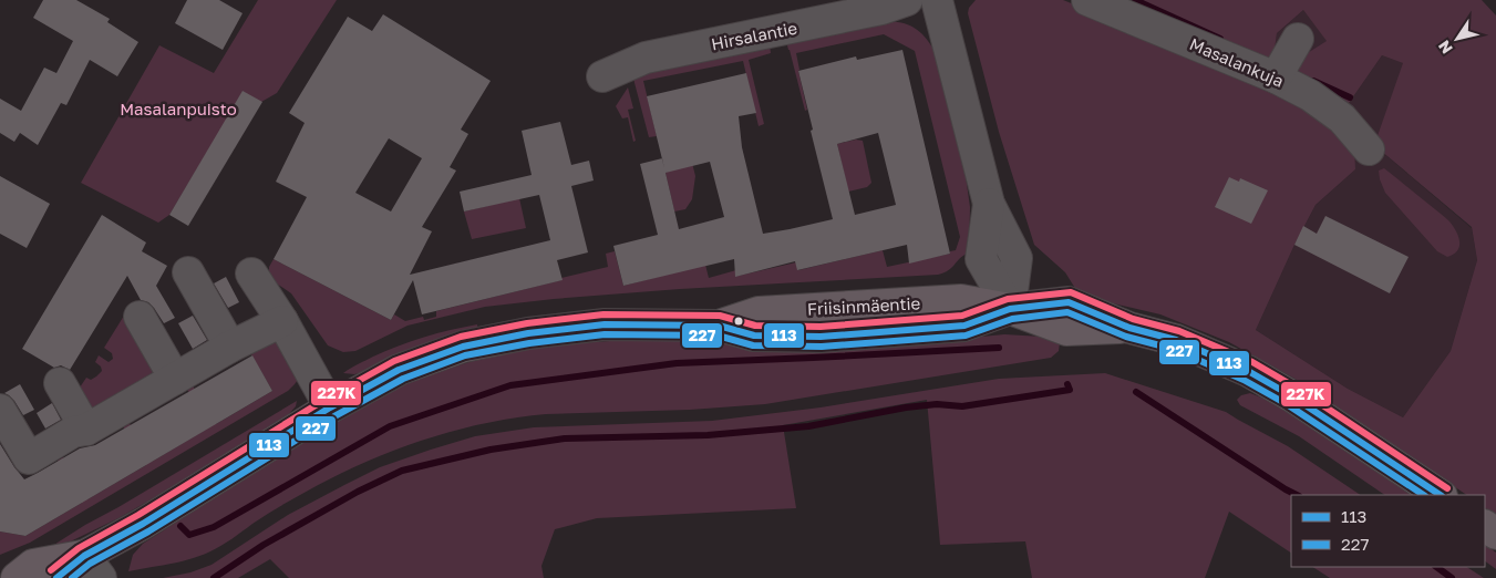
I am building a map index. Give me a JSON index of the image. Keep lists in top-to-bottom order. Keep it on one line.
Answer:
{"streets":{"main road":["Friisinmäentie"],"street":["Hirsalantie","Masalankuja"]},"parks":["Masalanpuisto"],"lines":["transit line 227K","transit line 113","transit line 227"],"legend":["113","227"],"north":"bottom left"}
